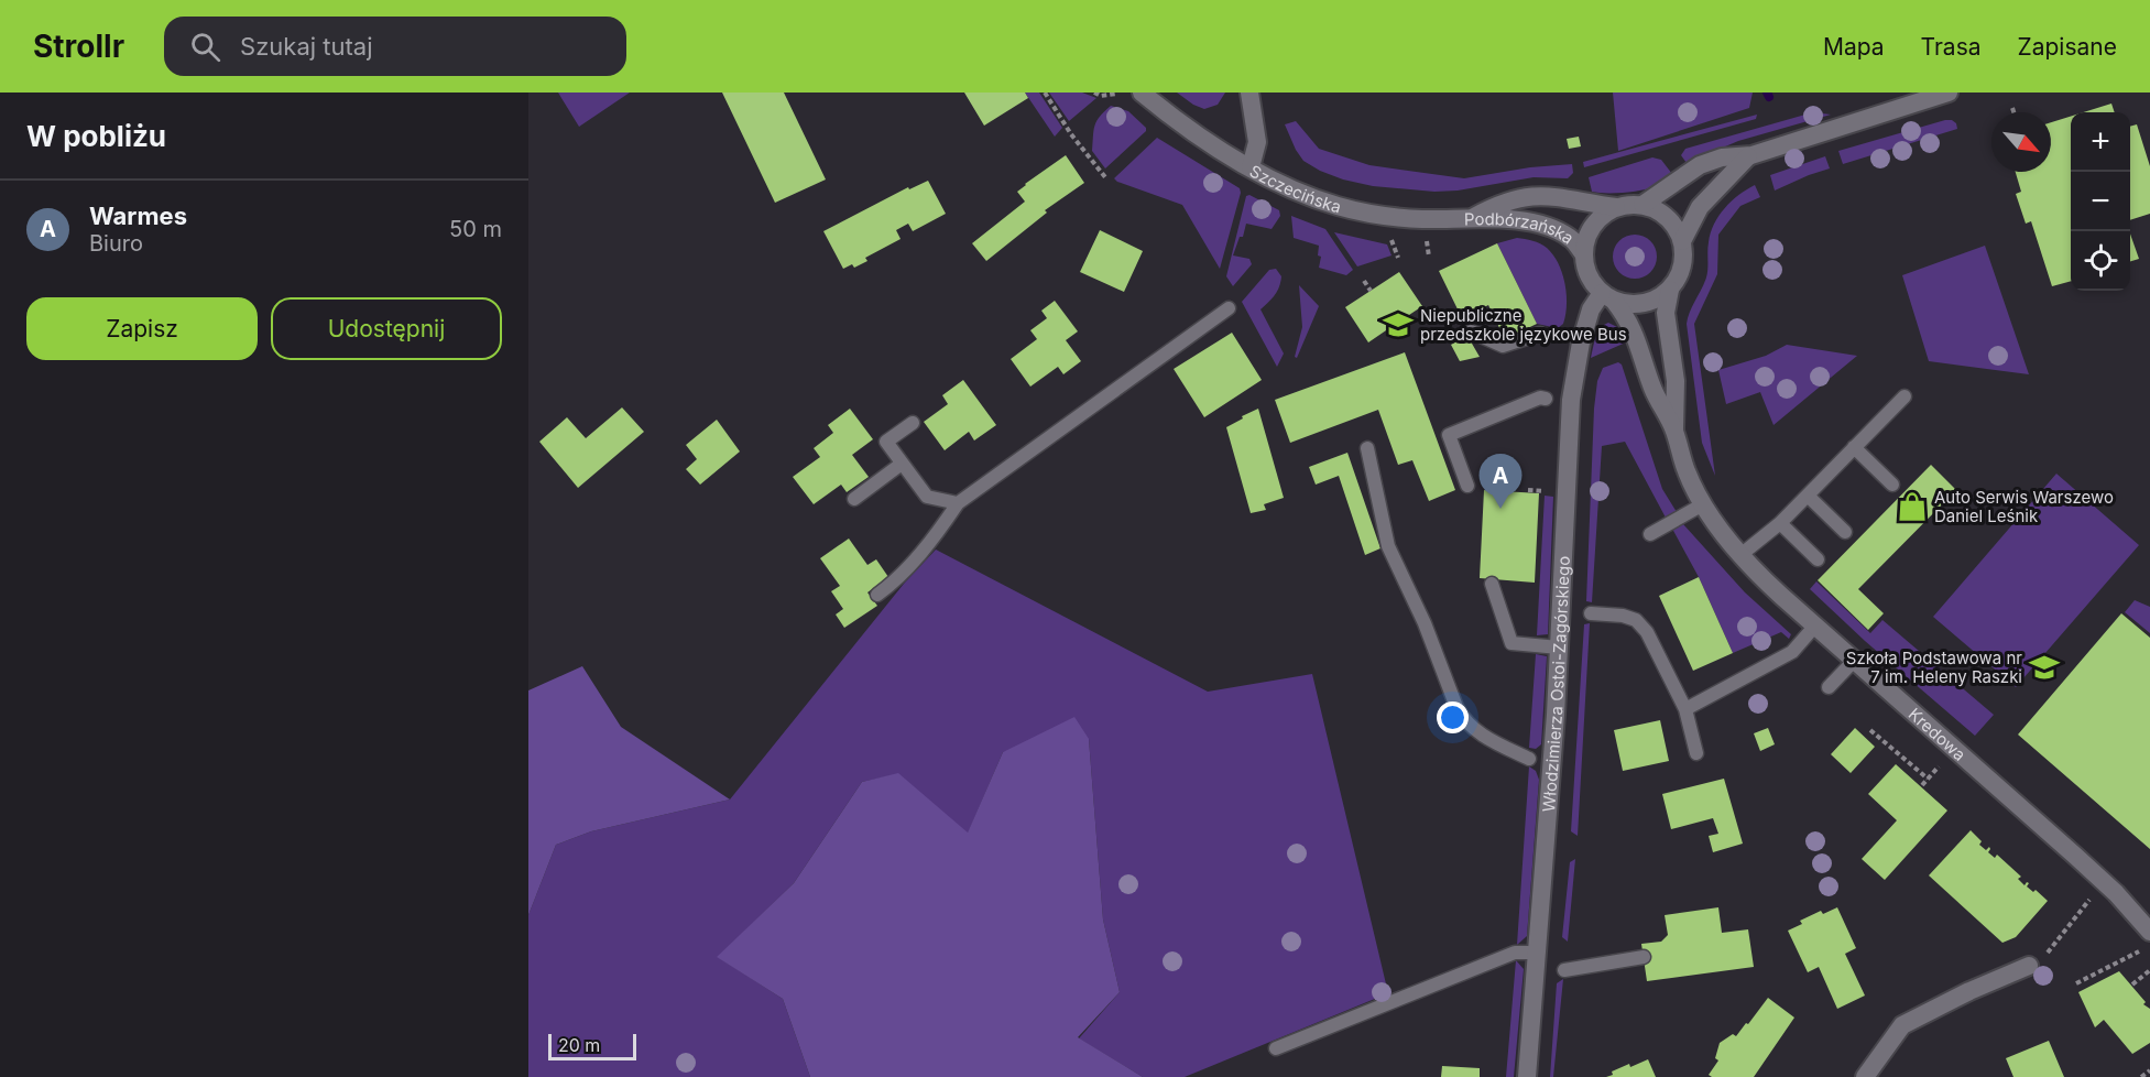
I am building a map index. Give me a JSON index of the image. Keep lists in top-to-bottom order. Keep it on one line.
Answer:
{"streets":{"street":["Szczecińska","Podbórzańska","Włodzimierza Ostoi-Zagórskiego","Kredowa"]},"crossings":[["Szczecińska","Podbórzańska"],["Podbórzańska","Włodzimierza Ostoi-Zagórskiego"],["Podbórzańska","Kredowa"],["Włodzimierza Ostoi-Zagórskiego","Kredowa"]],"places":{"school or university":["Niepubliczne przedszkole językowe Bus","Szkoła Podstawowa nr 7 im. Heleny Raszki"],"shop":["Auto Serwis Warszewo Daniel Leśnik"]},"scale_bar":"20 m","north":"bottom right","page":{"header":"Strollr","search":"Szukaj tutaj","nav":["Mapa","Trasa","Zapisane"],"heading":"W pobliżu","map_buttons":["+","−"],"list":[{"mark":"A","name":"Warmes","note":"Biuro","value":"50 m"}],"buttons":["Zapisz","Udostępnij"],"pins":"A","scale":"20 m"}}
